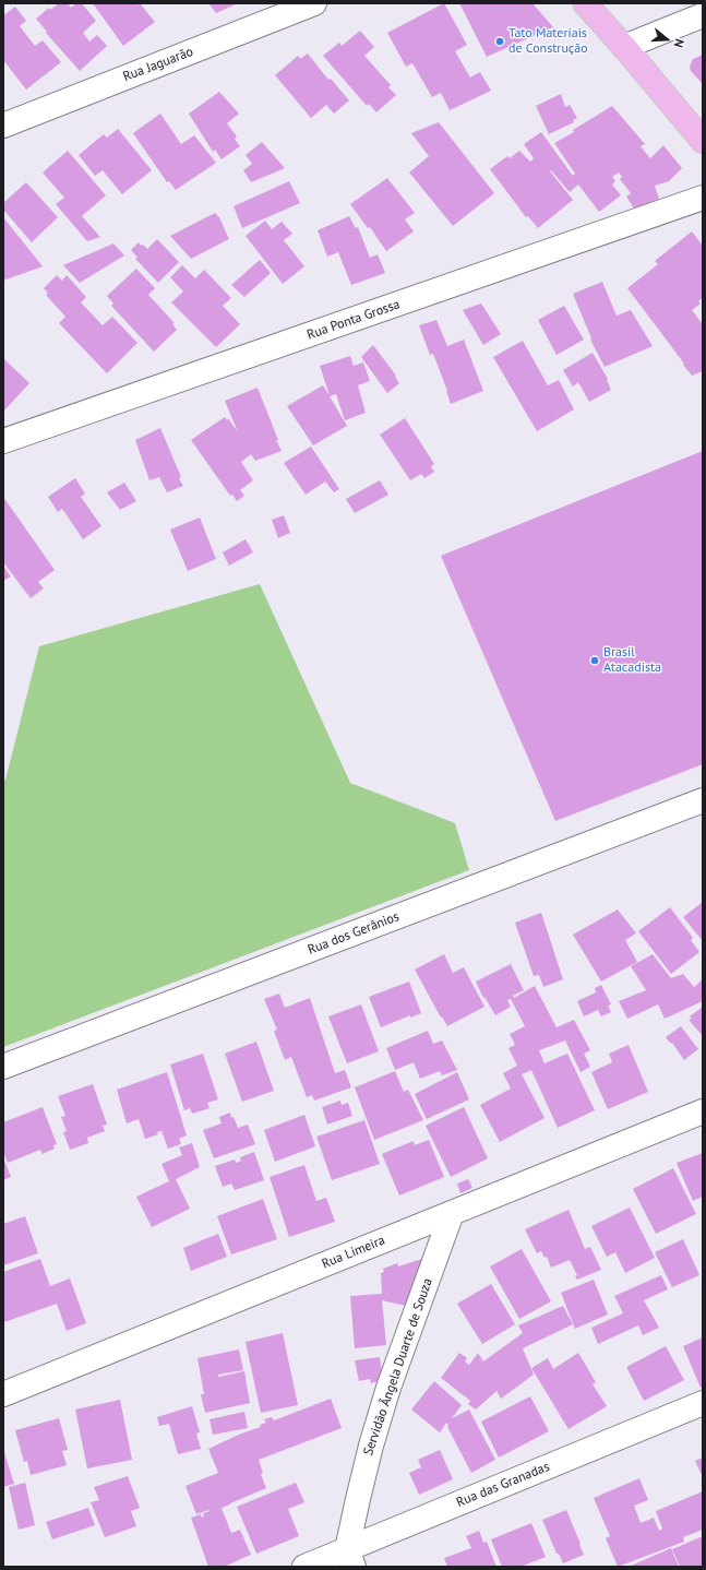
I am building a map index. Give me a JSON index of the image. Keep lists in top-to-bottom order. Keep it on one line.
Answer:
{"streets":{"street":["Rua Jaguarão","Rua Ponta Grossa","Rua dos Gerânios","Rua Limeira","Servidão Ângela Duarte de Souza","Rua das Granadas"]},"crossings":[["Rua Limeira","Servidão Ângela Duarte de Souza"],["Servidão Ângela Duarte de Souza","Rua das Granadas"]],"places":["Tato Materiais de Construção","Brasil Atacadista"],"north":"right"}
